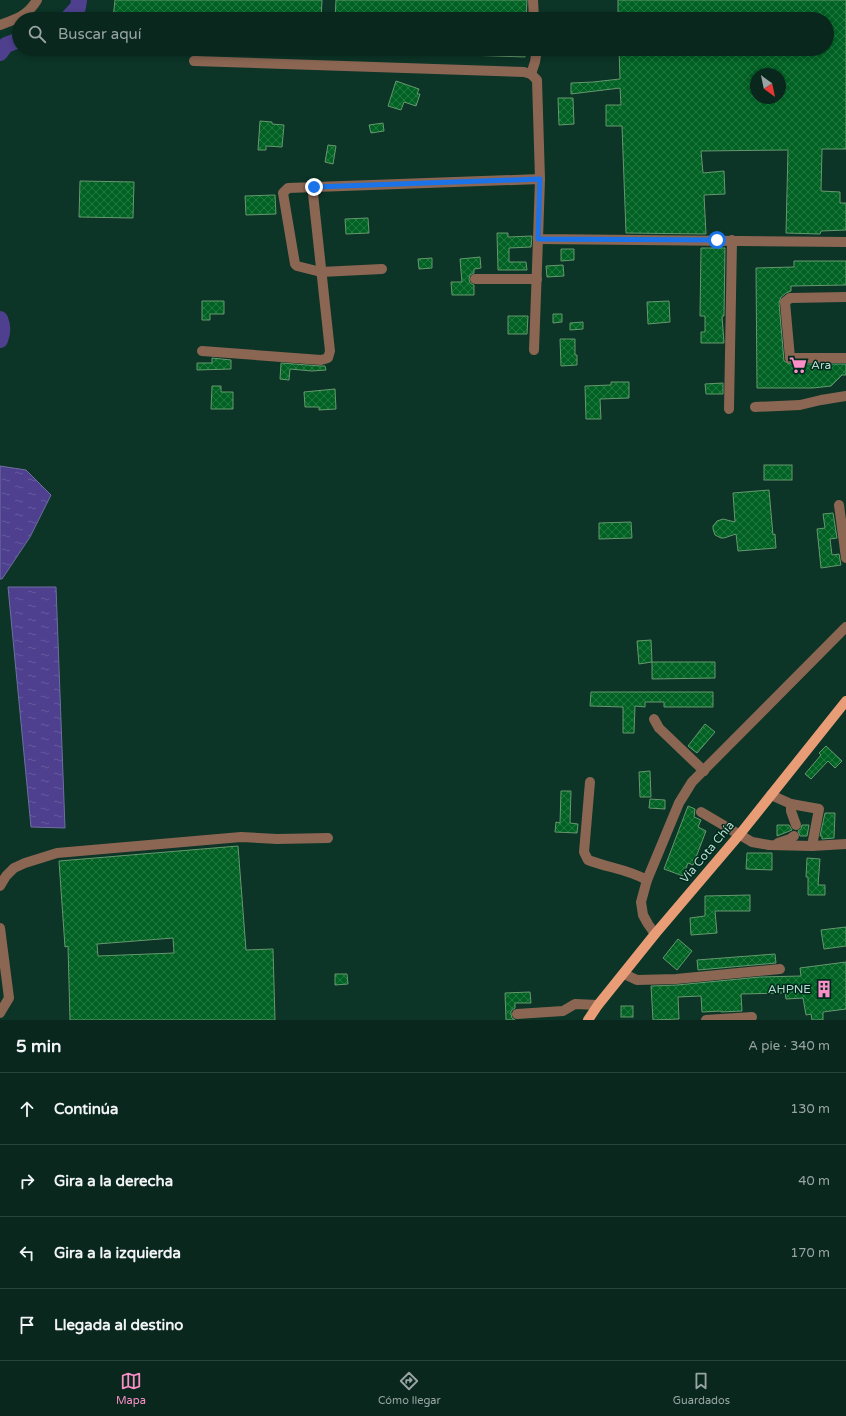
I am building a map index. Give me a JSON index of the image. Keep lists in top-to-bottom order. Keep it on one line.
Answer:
{"streets":{"main road":["Vía Cota Chía"]},"places":{"supermarket":["Ara"],"building":["AHPNE"]},"north":"bottom right","page":{"search":"Buscar aquí","heading":["5 min","A pie · 340 m"],"list":[["Continúa","130 m"],["Gira a la derecha","40 m"],["Gira a la izquierda","170 m"],"Llegada al destino"],"nav":["Mapa","Cómo llegar","Guardados"]}}
